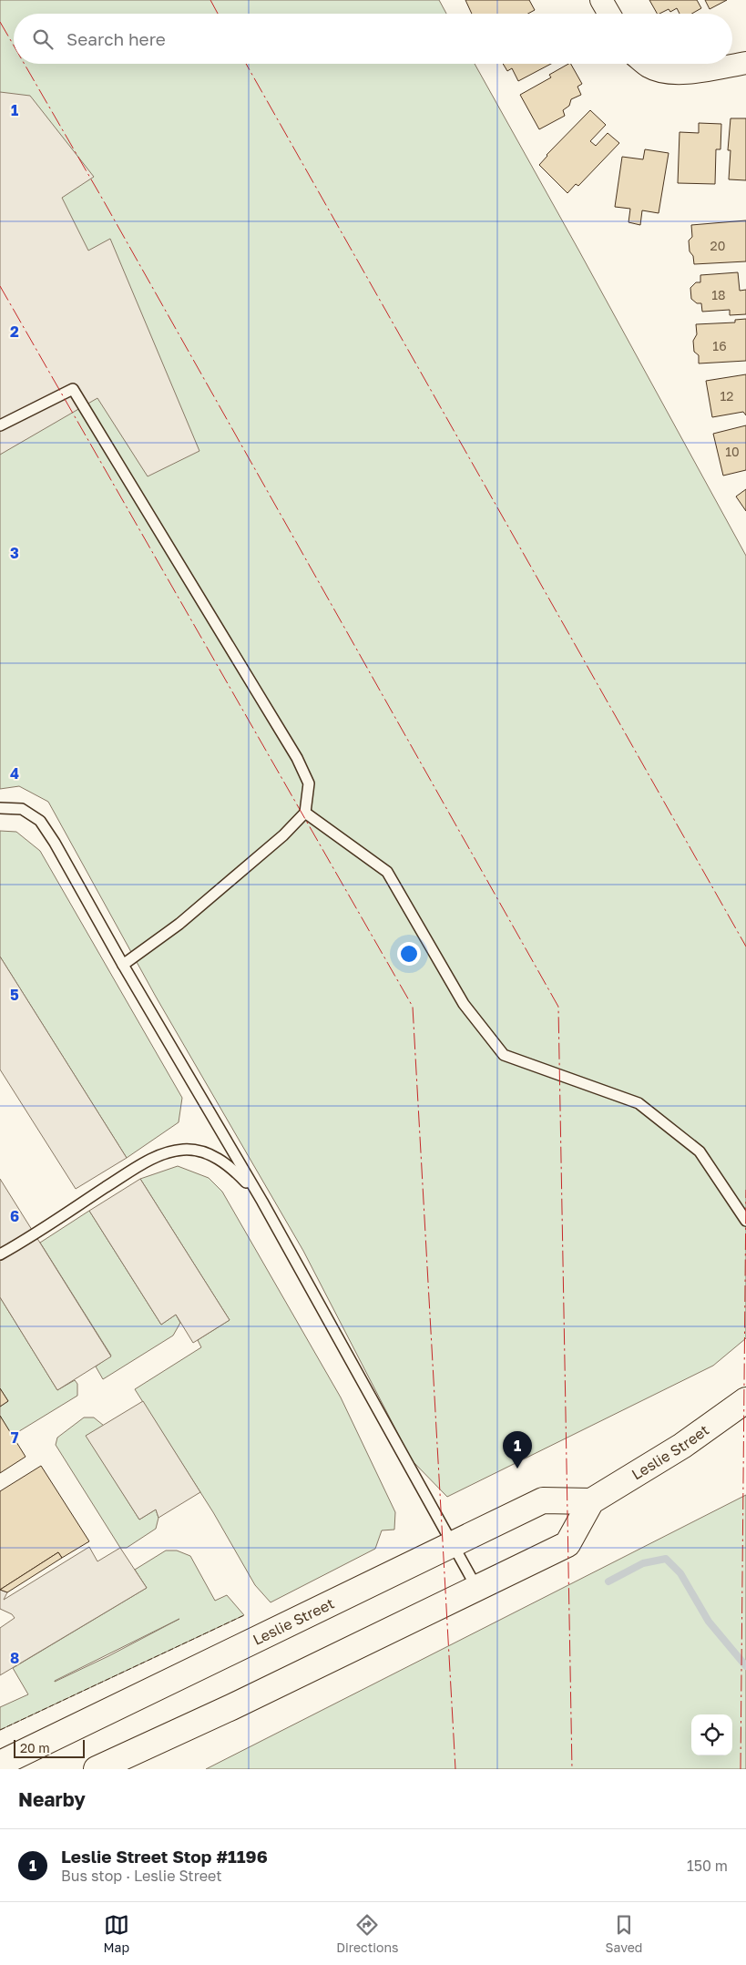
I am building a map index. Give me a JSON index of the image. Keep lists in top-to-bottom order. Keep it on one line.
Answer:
{"streets":{"main road":["Leslie Street"]},"house_numbers":["20","18","16","12","10"],"scale_bar":"20 m","page":{"search":"Search here","pins":"1","scale":"20 m","heading":"Nearby","list":[{"mark":"1","name":"Leslie Street Stop #1196","note":"Bus stop · Leslie Street","value":"150 m"}],"nav":["Map","Directions","Saved"]},"grid":{"rows":["1","2","3","4","5","6","7","8"]}}
